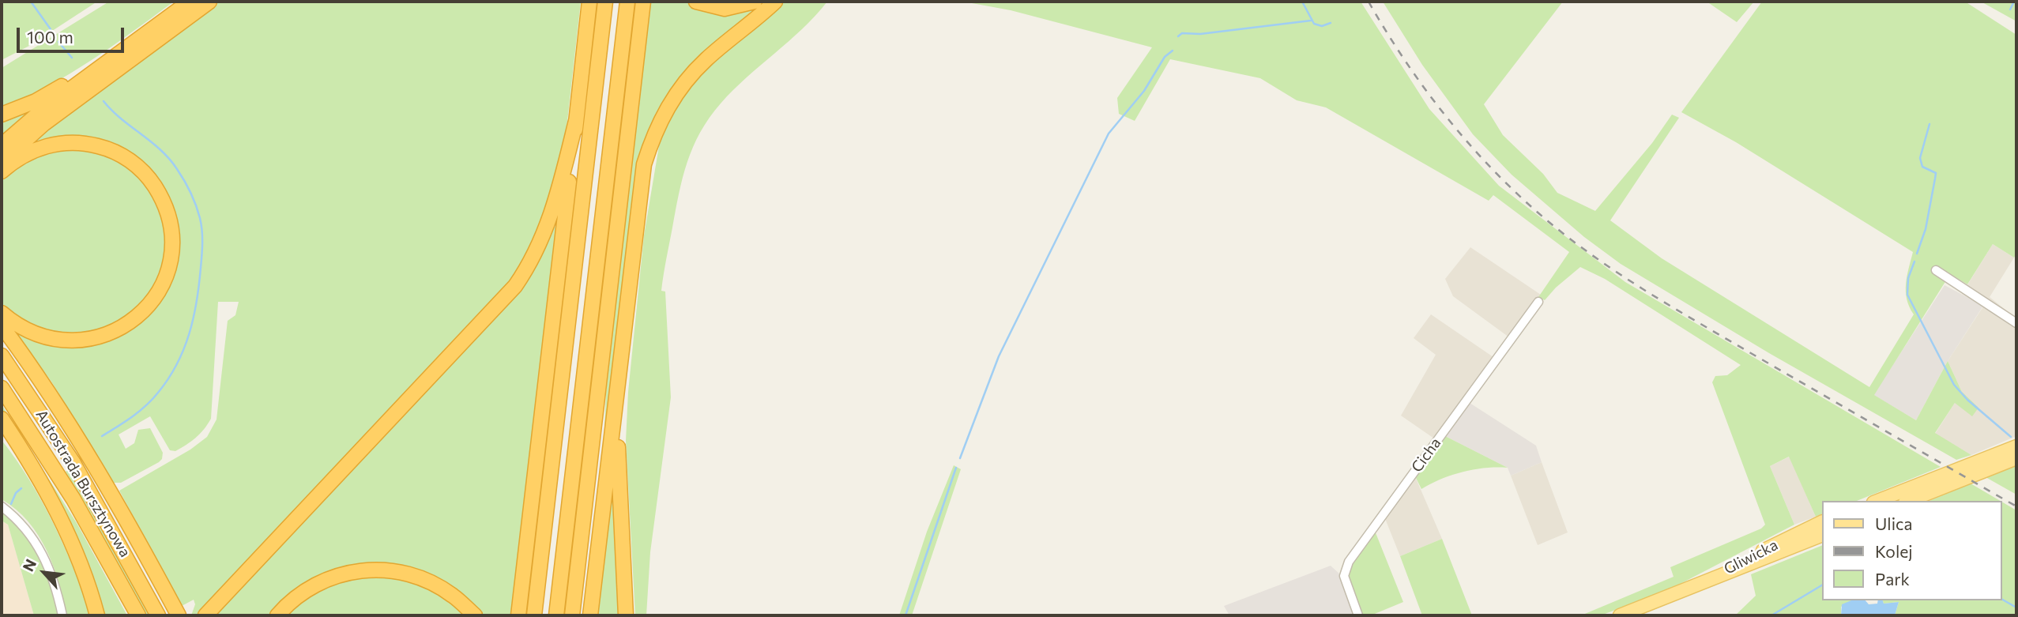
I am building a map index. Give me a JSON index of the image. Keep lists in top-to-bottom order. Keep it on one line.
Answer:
{"streets":{"highway":["Autostrada Bursztynowa"],"main road":["Gliwicka"],"street":["Cicha"]},"legend":["Ulica","Kolej","Park"],"scale_bar":"100 m","north":"top left"}
